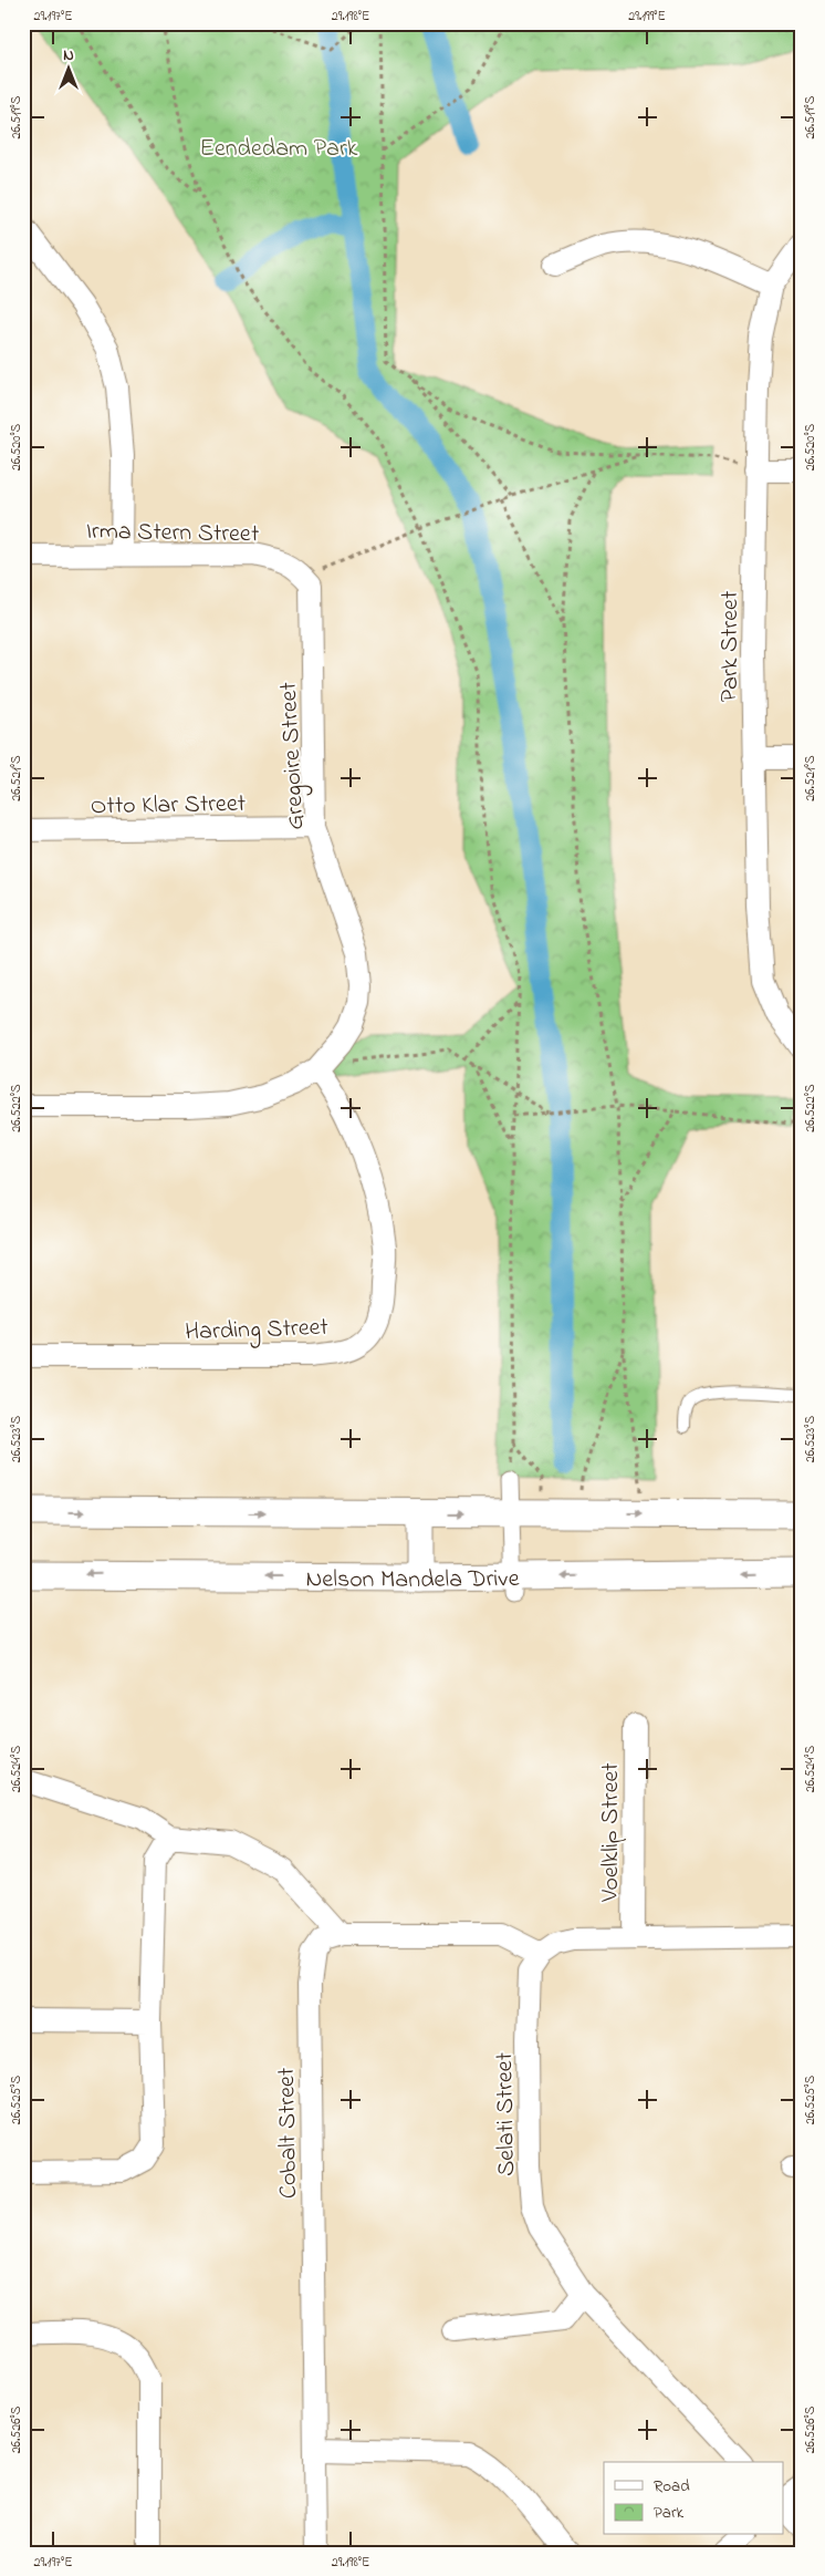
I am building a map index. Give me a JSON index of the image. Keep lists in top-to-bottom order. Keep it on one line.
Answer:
{"streets":{"street":["Irma Stern Street","Park Street","Gregoire Street","Otto Klar Street","Harding Street","Nelson Mandela Drive","Voelklip Street","Selati Street","Cobalt Street"]},"crossings":[["Irma Stern Street","Gregoire Street"],["Gregoire Street","Otto Klar Street"],["Gregoire Street","Harding Street"],["Selati Street","Cobalt Street"]],"parks":["Eendedam Park"],"legend":["Road","Park"],"north":"top","coordinates":["29.197°E","29.198°E","29.199°E","26.519°S","26.520°S","26.521°S","26.522°S","26.523°S","26.524°S","26.525°S","26.526°S"]}
